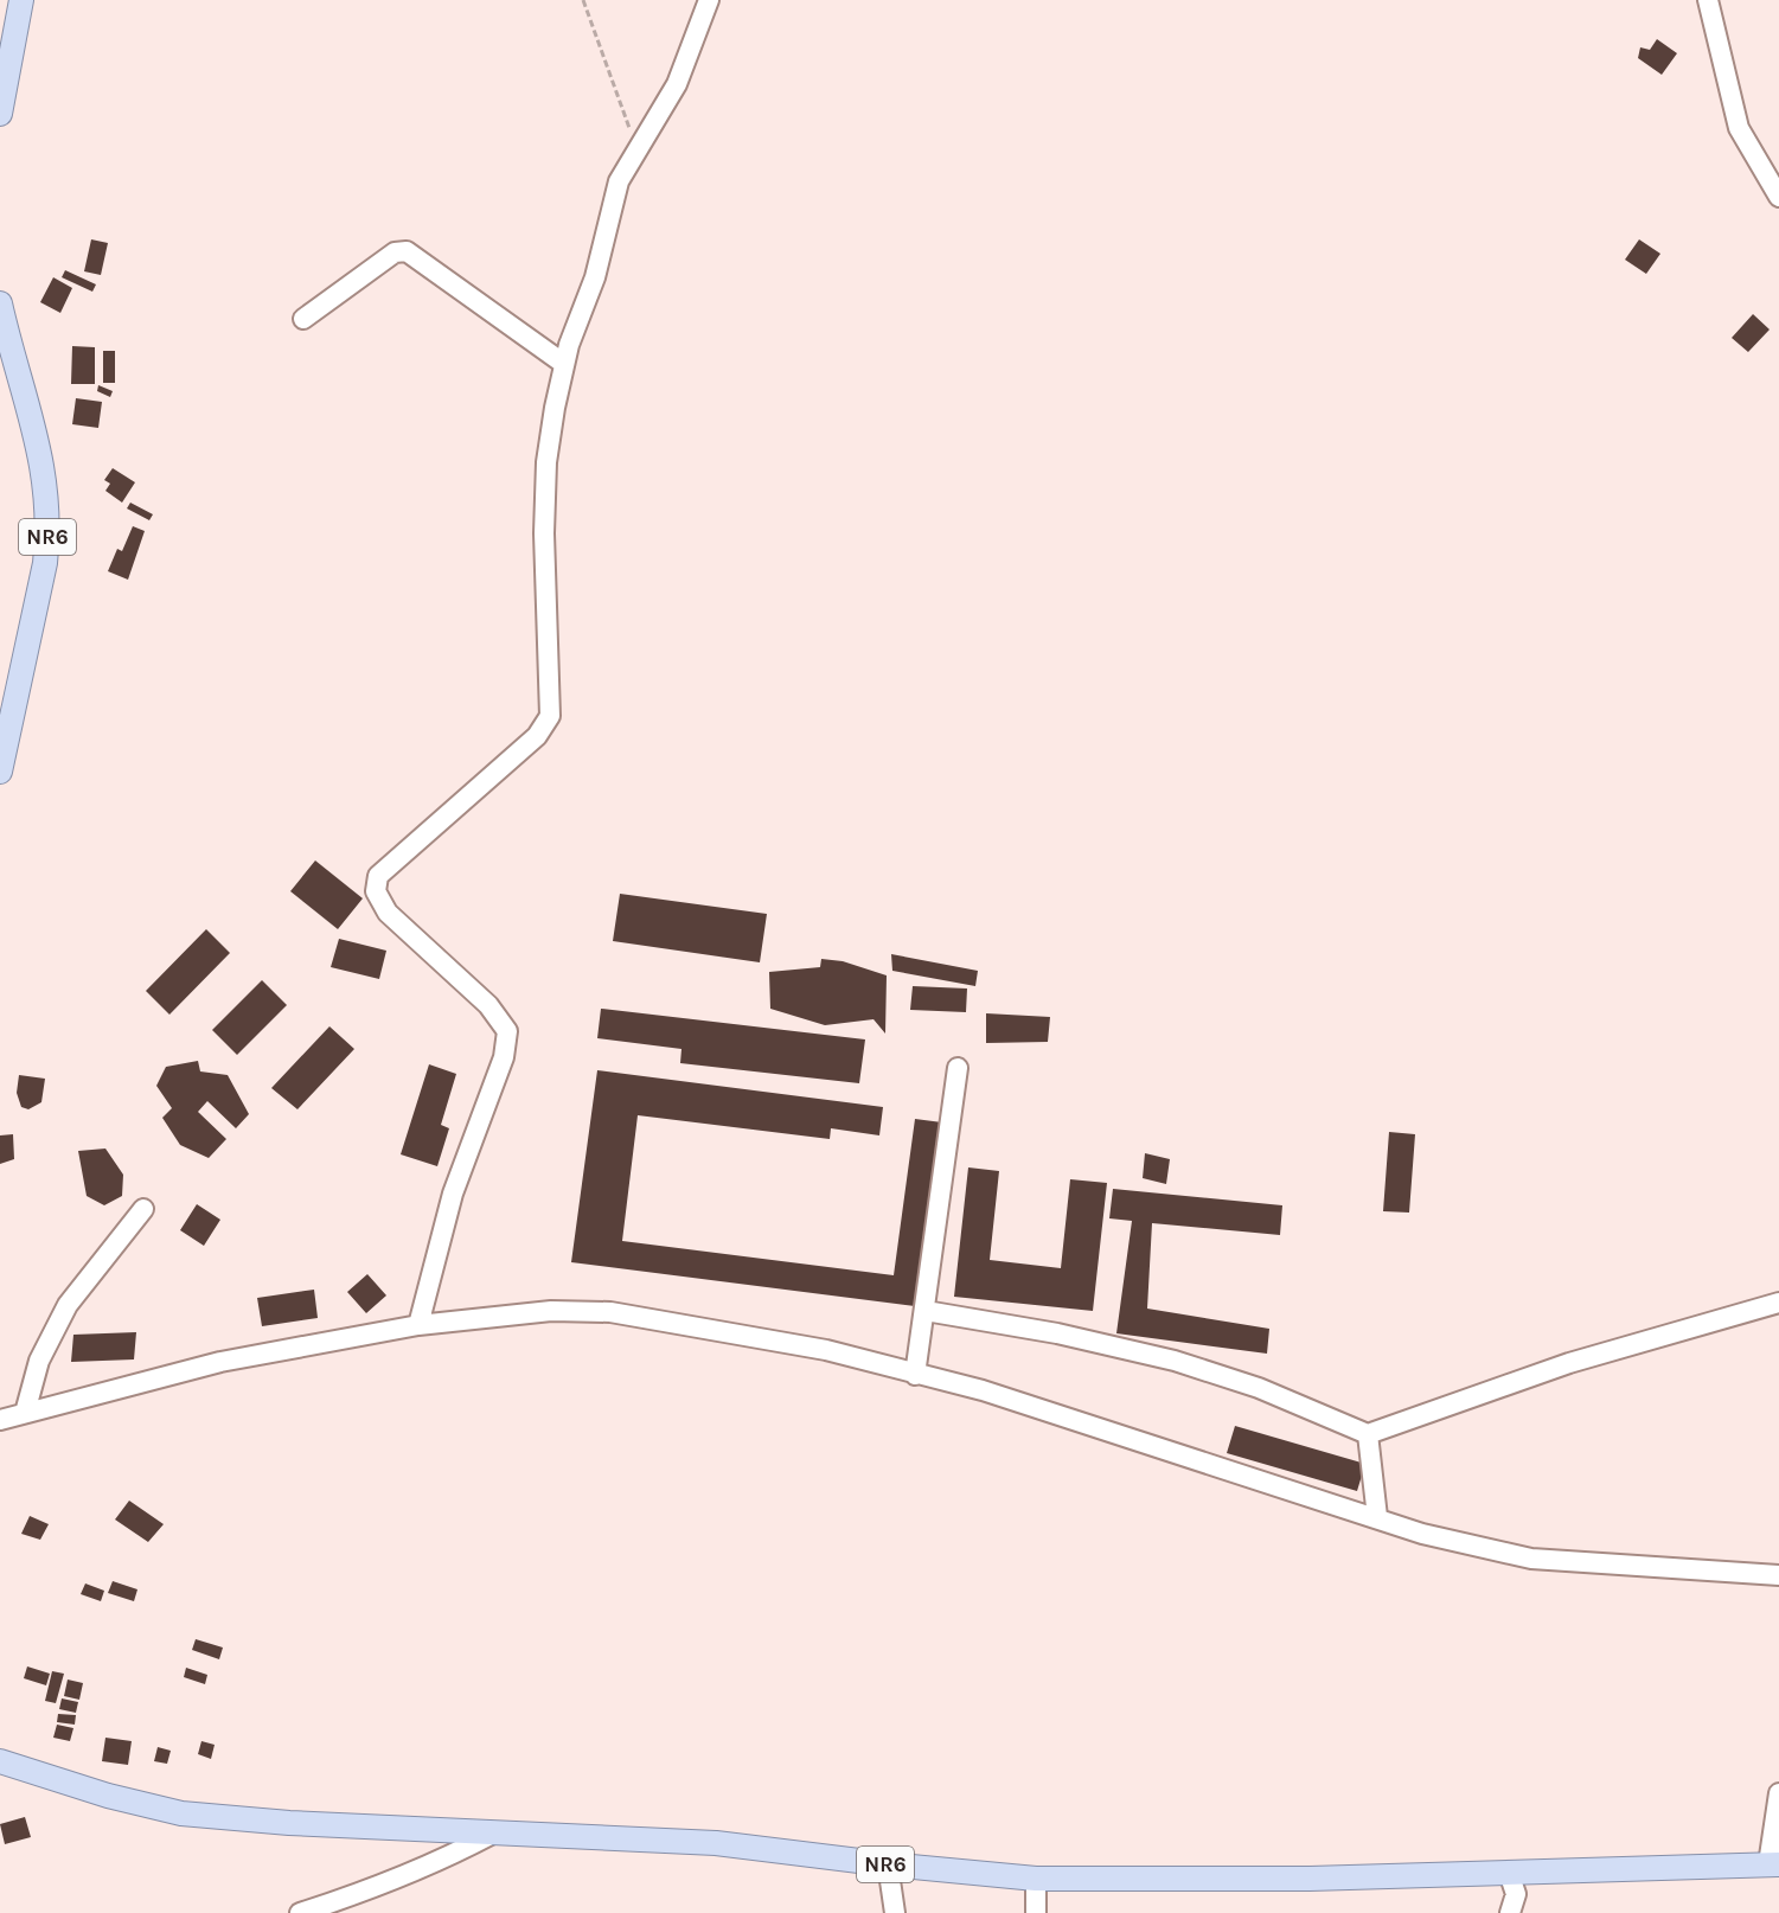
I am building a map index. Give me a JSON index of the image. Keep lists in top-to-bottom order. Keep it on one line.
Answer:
{"streets":{"main road":["NR6"]}}
